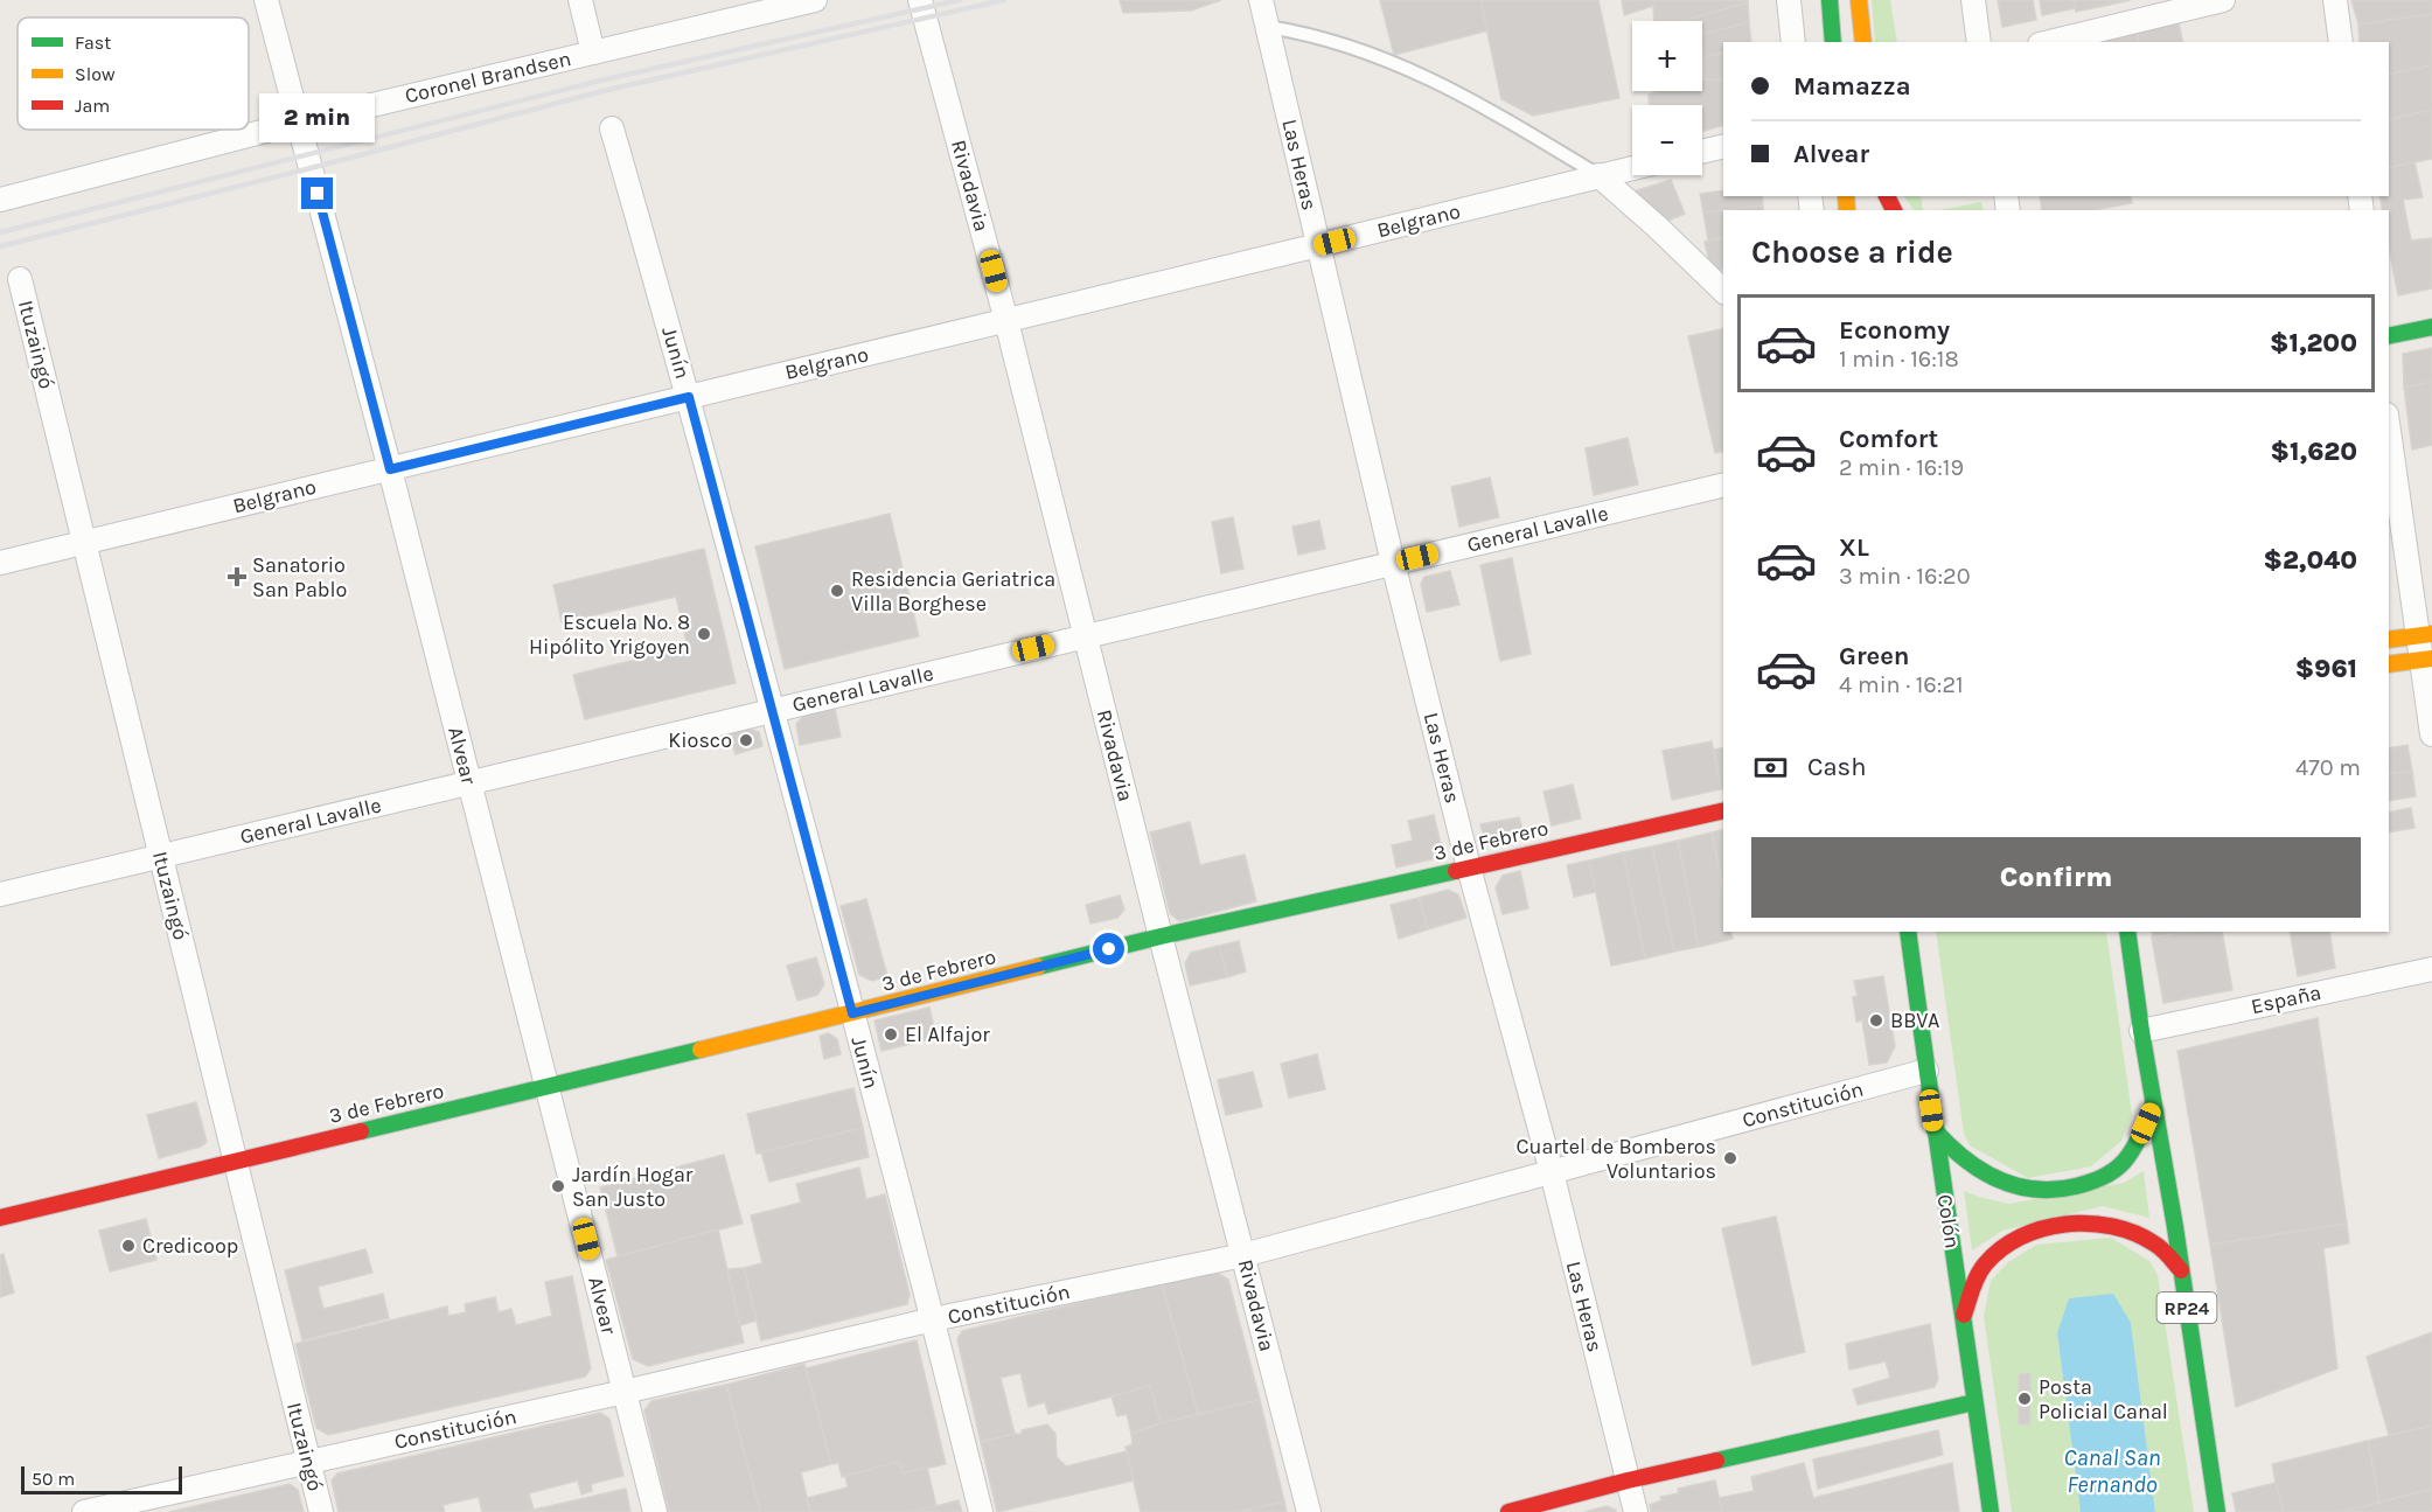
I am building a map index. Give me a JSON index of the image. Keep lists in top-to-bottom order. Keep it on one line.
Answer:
{"streets":{"main road":["3 de Febrero","Colón","RP24"],"street":["Coronel Brandsen","Las Heras","Rivadavia","Belgrano","Ituzaingó","Junín","General Lavalle","Alvear","España","Constitución"]},"crossings":[["Coronel Brandsen","Alvear"],["Las Heras","Belgrano"],["Las Heras","General Lavalle"],["Las Heras","3 de Febrero"],["Las Heras","Constitución"],["Rivadavia","Belgrano"],["Rivadavia","General Lavalle"],["Rivadavia","3 de Febrero"],["Rivadavia","Constitución"],["Belgrano","Ituzaingó"],["Belgrano","Junín"],["Belgrano","Alvear"],["Ituzaingó","General Lavalle"],["Ituzaingó","3 de Febrero"],["Ituzaingó","Constitución"],["Junín","General Lavalle"],["Junín","3 de Febrero"],["Junín","Constitución"],["General Lavalle","Alvear"],["Alvear","3 de Febrero"],["Alvear","Constitución"],["España","RP24"],["Constitución","Colón"],["Colón","RP24"]],"water":["Canal San Fernando"],"places":{"health":["Sanatorio San Pablo"],"other":["Residencia Geriatrica Villa Borghese","Escuela No. 8 Hipólito Yrigoyen","Kiosco","BBVA","El Alfajor","Cuartel de Bomberos Voluntarios","Jardín Hogar San Justo","Credicoop","Posta Policial Canal"]},"legend":["Fast","Slow","Jam"],"scale_bar":"50 m","page":{"map_buttons":["+","−"],"banner":["Mamazza","Alvear"],"bubble":"2 min","heading":"Choose a ride","list":[{"name":"Economy","note":"1 min · 16:18","value":"$1,200"},{"name":"Comfort","note":"2 min · 16:19","value":"$1,620"},{"name":"XL","note":"3 min · 16:20","value":"$2,040"},{"name":"Green","note":"4 min · 16:21","value":"$961"}],"pay":["Cash","470 m"],"buttons":"Confirm","scale":"50 m"}}
